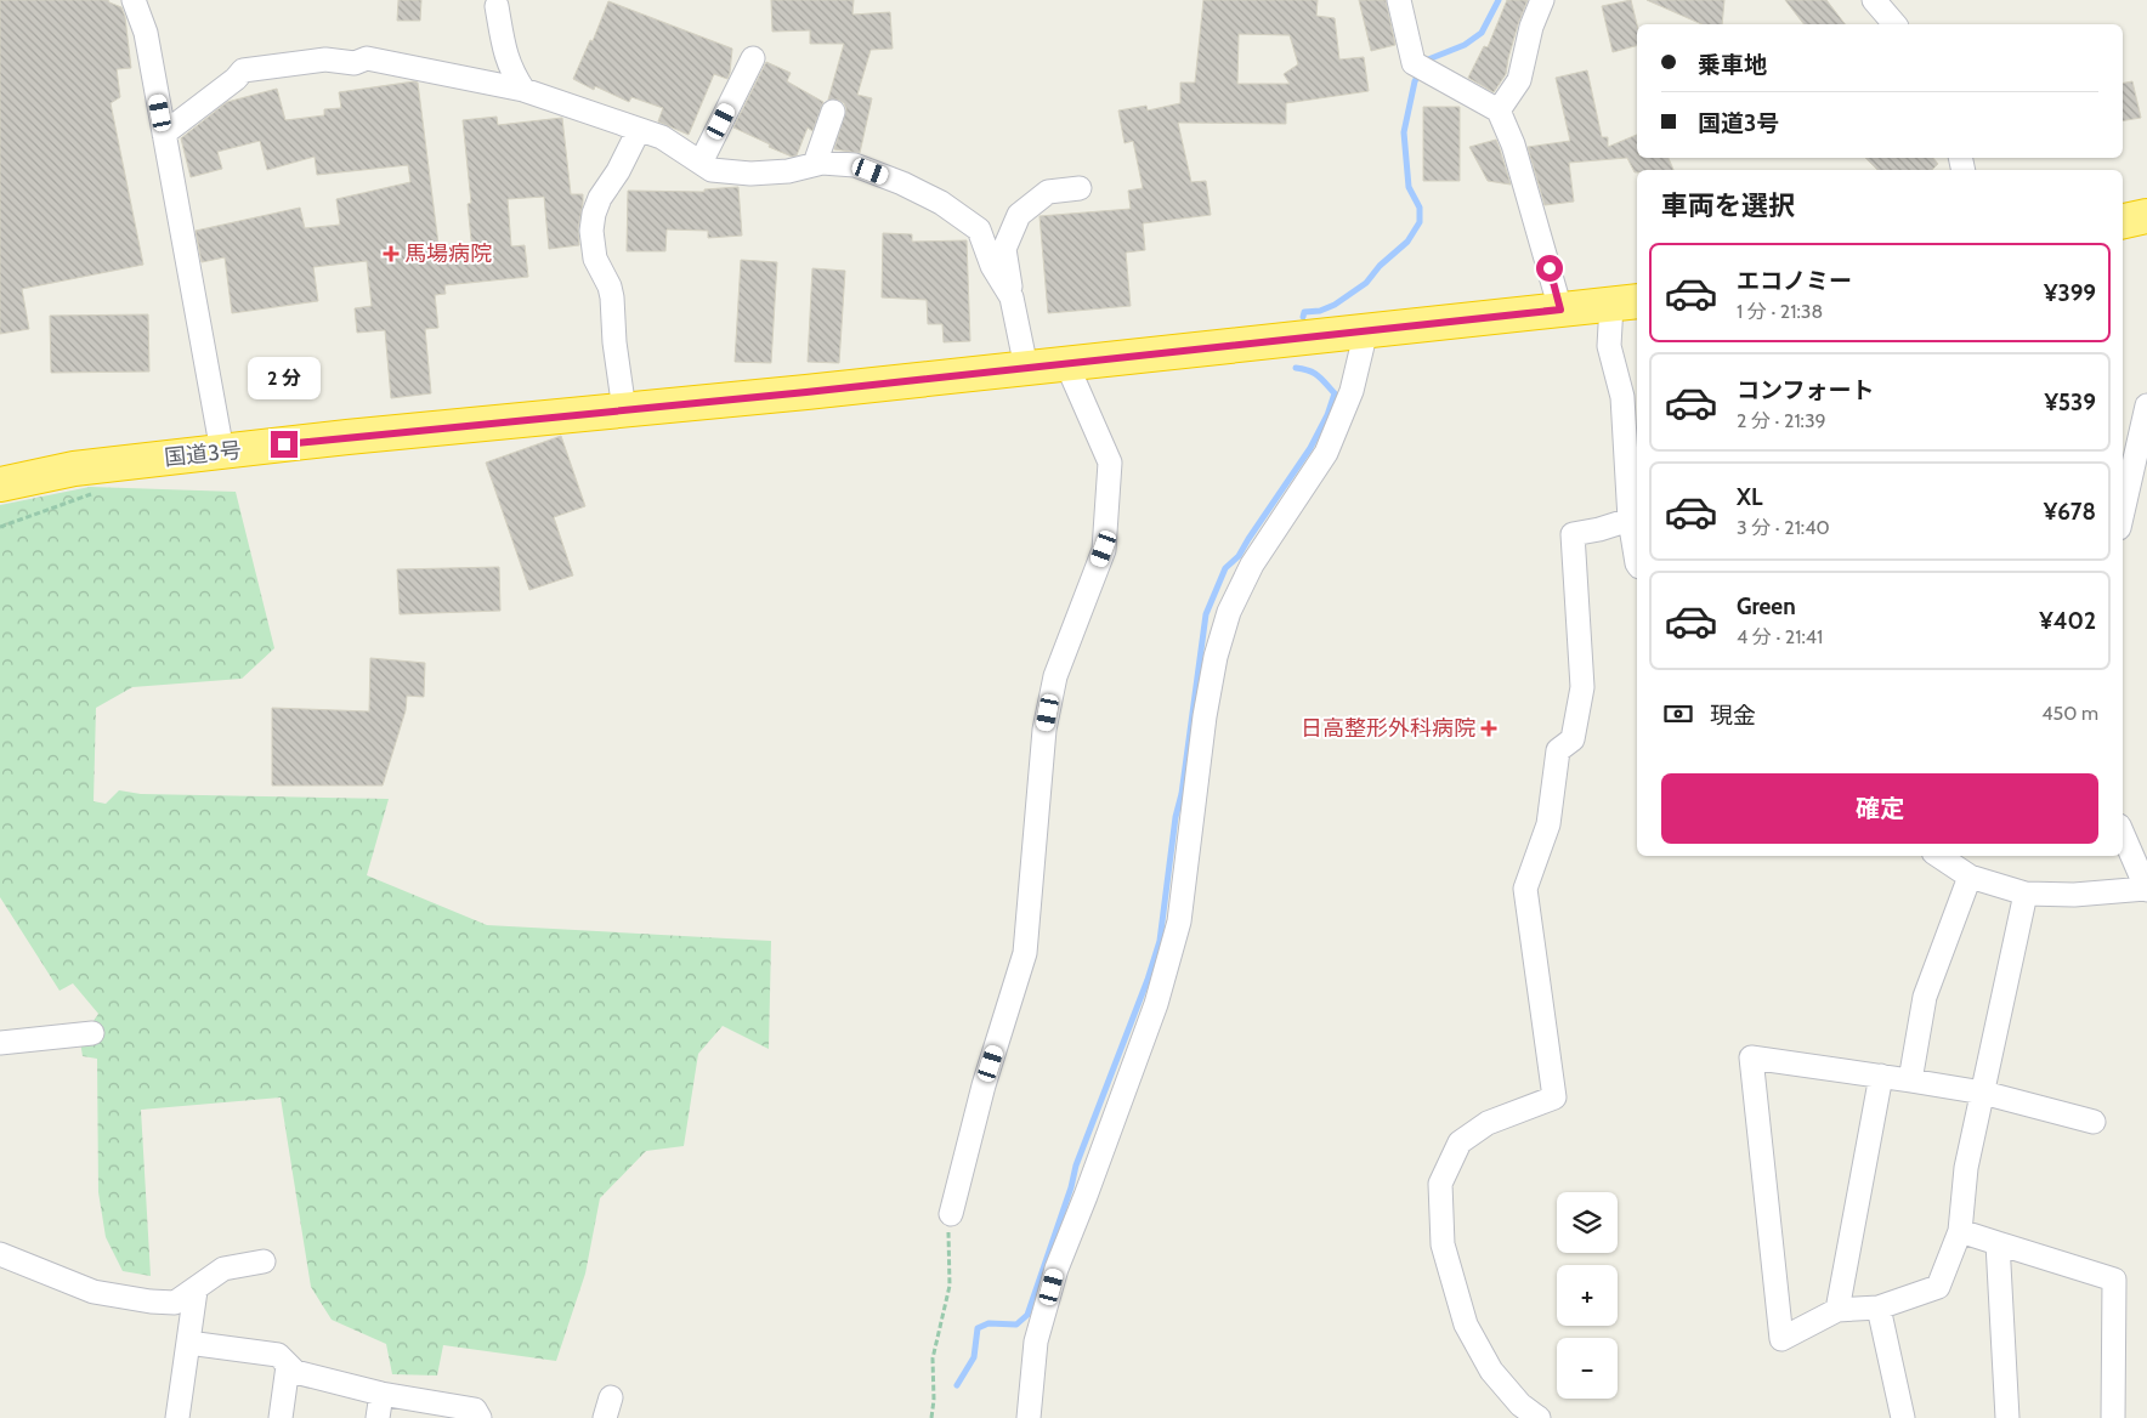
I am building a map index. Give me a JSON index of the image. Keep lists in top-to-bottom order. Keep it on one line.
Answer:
{"streets":{"highway":["国道3号"]},"places":{"health":["馬場病院","日高整形外科病院"]},"page":{"banner":["乗車地","国道3号"],"heading":"車両を選択","list":[{"name":"エコノミー","note":"1 分 · 21:38","value":"¥399"},{"name":"コンフォート","note":"2 分 · 21:39","value":"¥539"},{"name":"XL","note":"3 分 · 21:40","value":"¥678"},{"name":"Green","note":"4 分 · 21:41","value":"¥402"}],"bubble":"2 分","pay":["現金","450 m"],"buttons":"確定","map_buttons":["+","−"]}}
